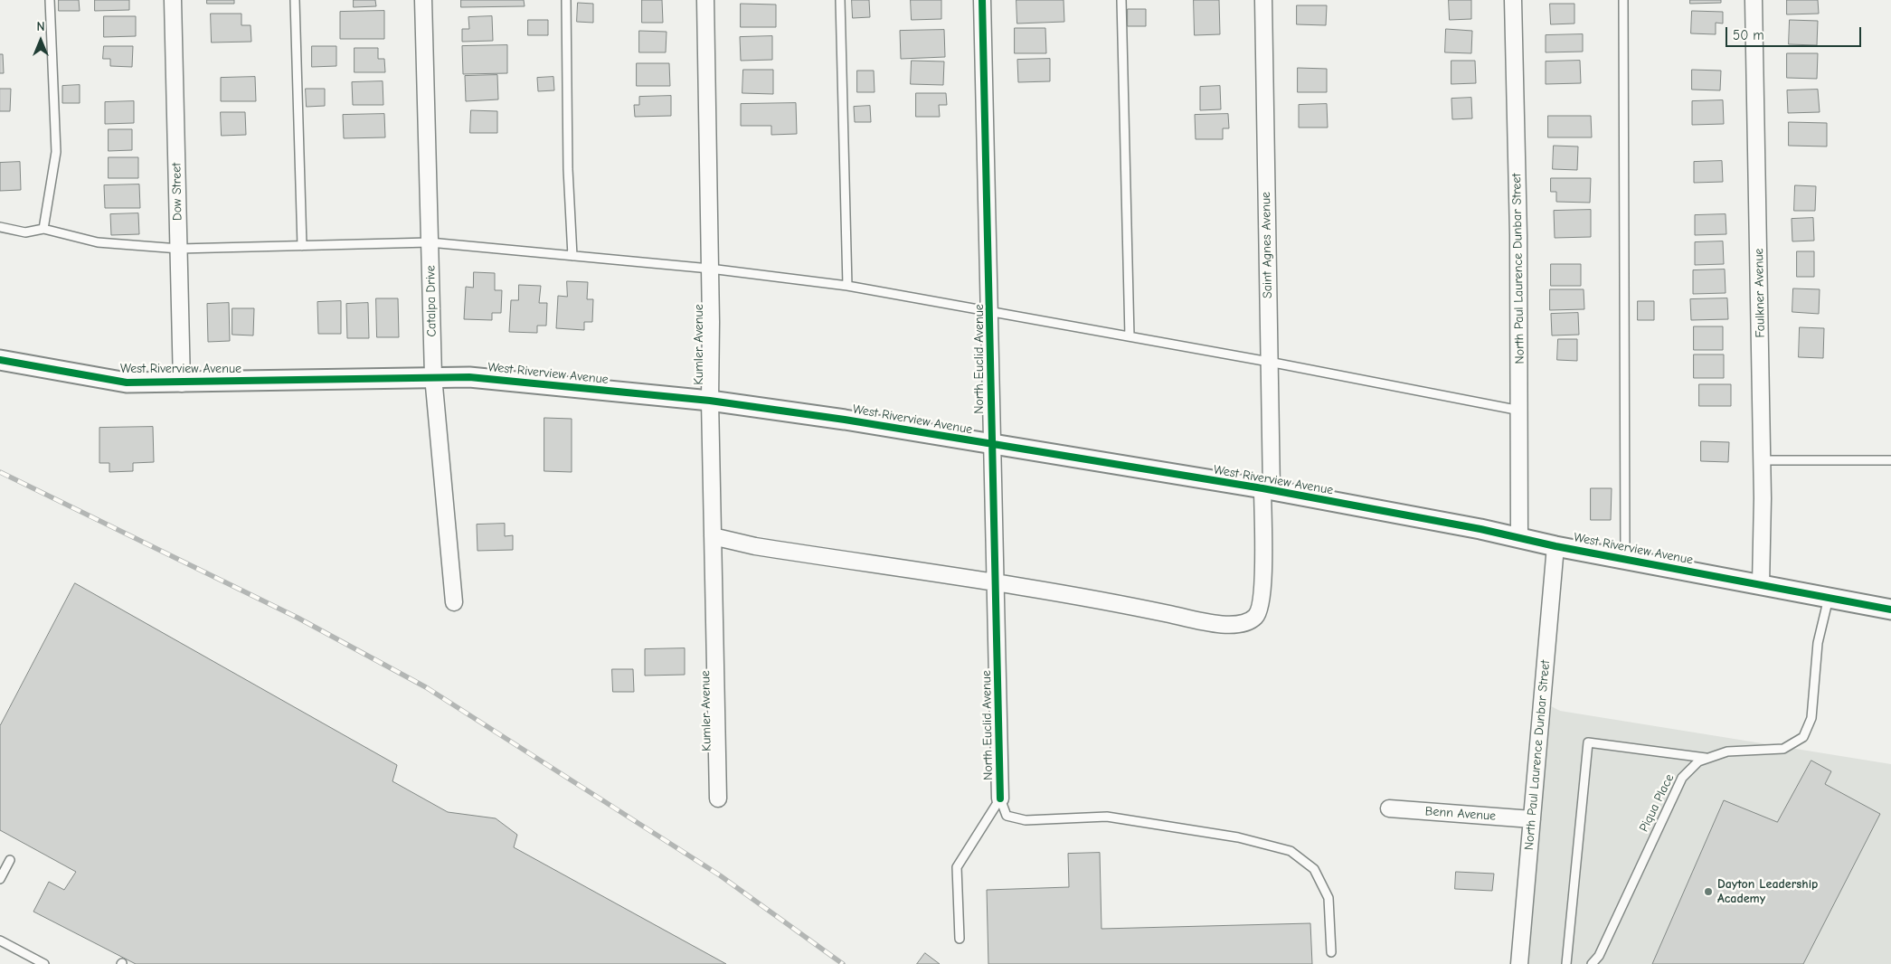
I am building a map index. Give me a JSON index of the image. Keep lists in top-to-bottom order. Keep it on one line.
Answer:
{"streets":{"street":["Dow Street","Saint Agnes Avenue","North Paul Laurence Dunbar Street","Faulkner Avenue","Catalpa Drive","Kumler Avenue","North Euclid Avenue","West Riverview Avenue","Benn Avenue"],"lane":["Piqua Place"]},"crossings":[["Dow Street","West Riverview Avenue"],["Saint Agnes Avenue","Kumler Avenue"],["Saint Agnes Avenue","North Euclid Avenue"],["Saint Agnes Avenue","West Riverview Avenue"],["North Paul Laurence Dunbar Street","West Riverview Avenue"],["North Paul Laurence Dunbar Street","Benn Avenue"],["Faulkner Avenue","West Riverview Avenue"],["Catalpa Drive","West Riverview Avenue"],["Kumler Avenue","West Riverview Avenue"],["North Euclid Avenue","West Riverview Avenue"],["West Riverview Avenue","Piqua Place"]],"places":["Dayton Leadership Academy"],"scale_bar":"50 m","north":"top"}
